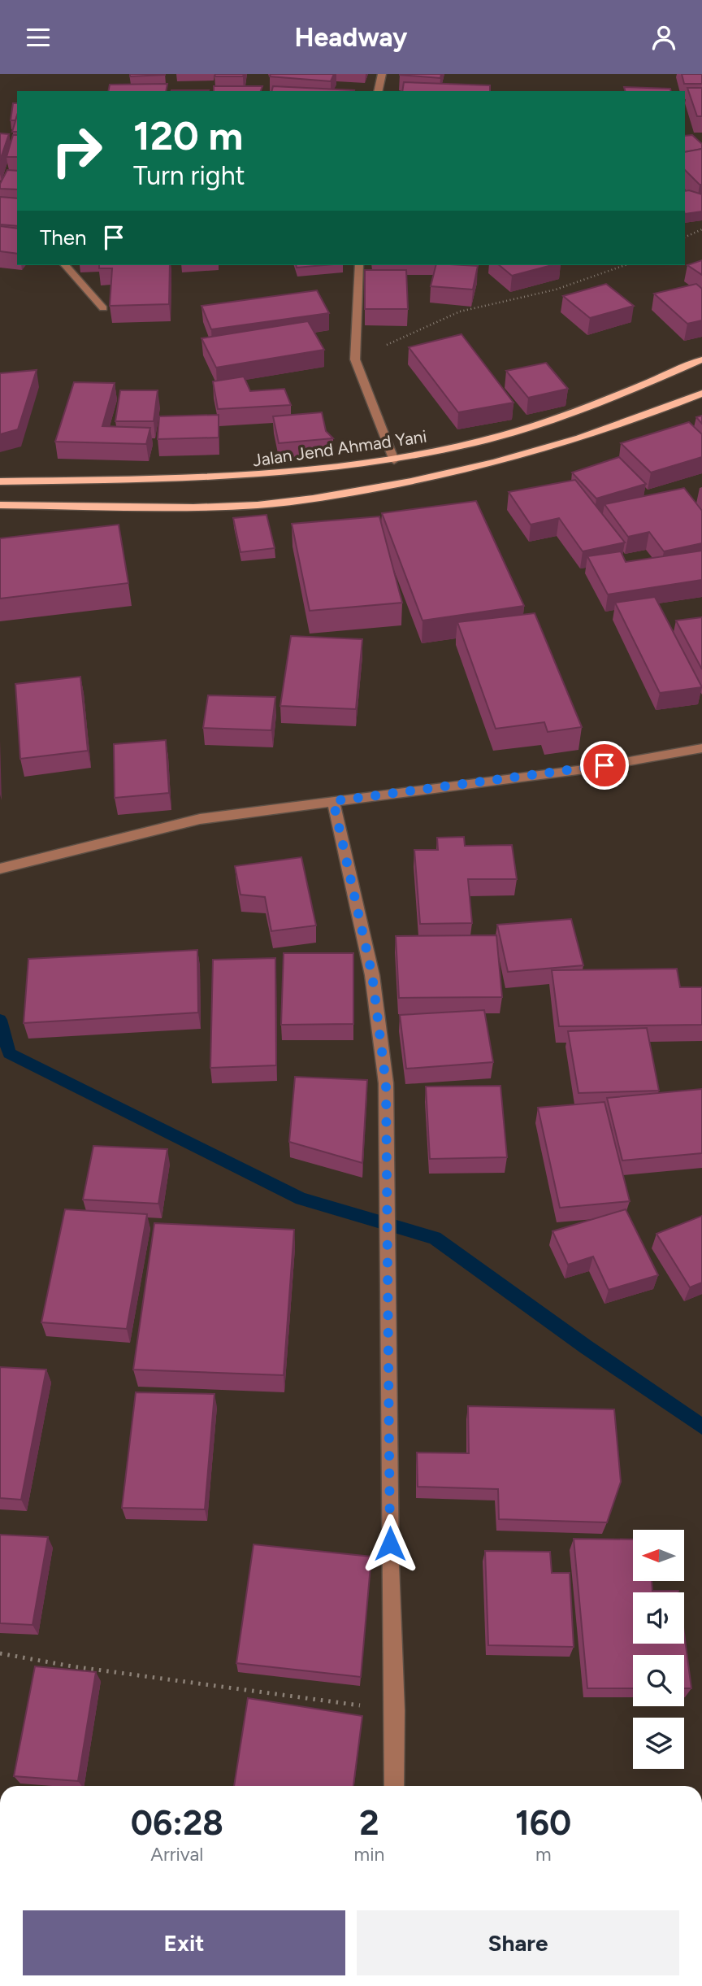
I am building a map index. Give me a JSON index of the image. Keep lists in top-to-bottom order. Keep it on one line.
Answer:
{"streets":{"main road":["Jalan Jend Ahmad Yani"]},"north":"left","page":{"header":"Headway","turn":["120 m","Turn right"],"then":"Then","eta":["06:28","Arrival","2","min","160","m"],"buttons":["Exit","Share"]}}
